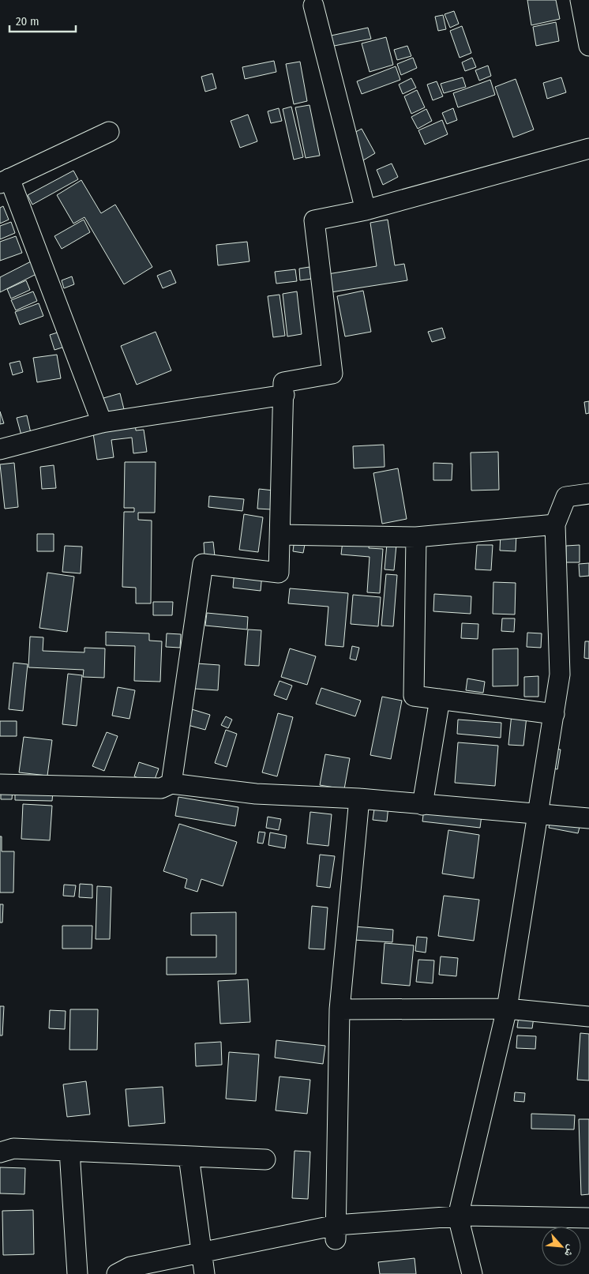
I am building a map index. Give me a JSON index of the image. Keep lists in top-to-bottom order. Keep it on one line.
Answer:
{"scale_bar":"20 m","north":"bottom right"}
